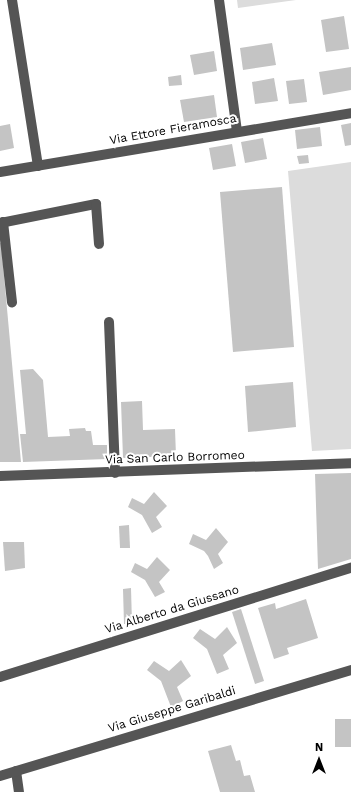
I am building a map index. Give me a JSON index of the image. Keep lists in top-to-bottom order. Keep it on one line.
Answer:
{"streets":{"street":["Via Ettore Fieramosca","Via San Carlo Borromeo","Via Alberto da Giussano","Via Giuseppe Garibaldi"]},"north":"top"}
